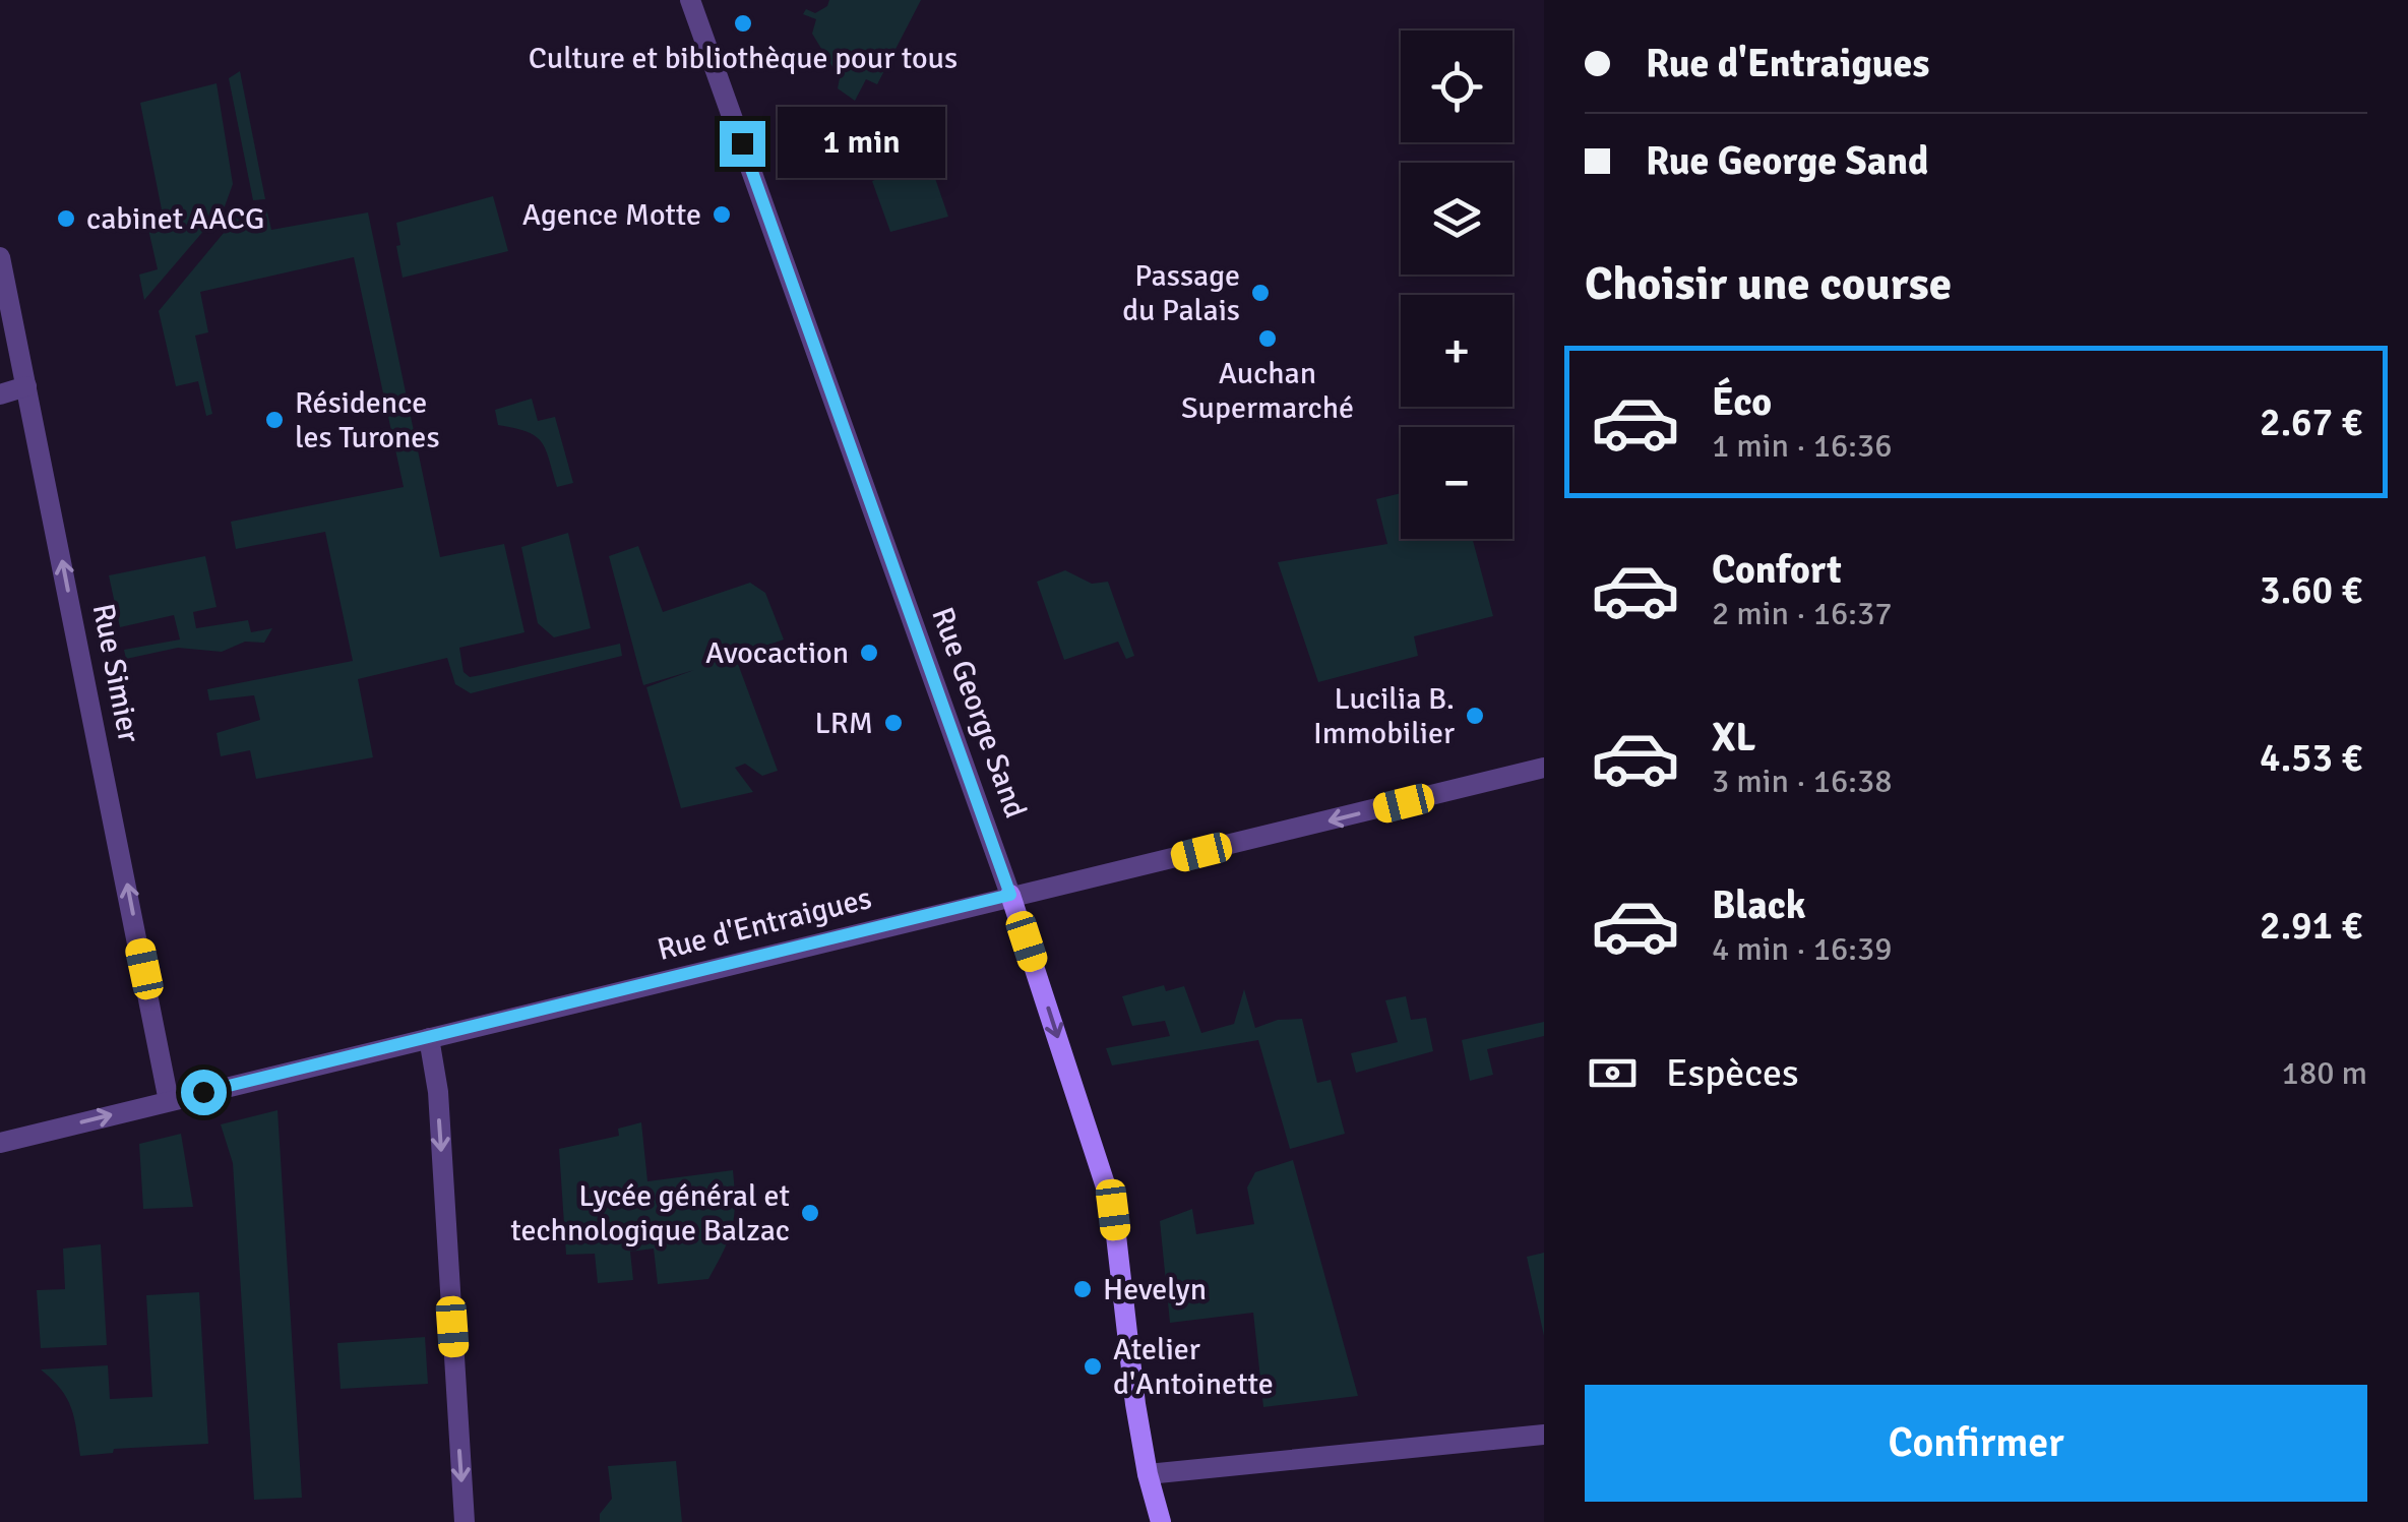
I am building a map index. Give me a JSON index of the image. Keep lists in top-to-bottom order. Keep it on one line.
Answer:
{"streets":{"street":["Rue Simier","Rue George Sand","Rue d'Entraigues"]},"crossings":[["Rue Simier","Rue d'Entraigues"],["Rue George Sand","Rue d'Entraigues"]],"one_way":["Rue Simier","Rue George Sand"],"places":["Culture et bibliothèque pour tous","Agence Motte","cabinet AACG","Passage du Palais","Auchan Supermarché","Résidence les Turones","Avocaction","Lucilia B. Immobilier","LRM","Lycée général et technologique Balzac","Hevelyn","Atelier d'Antoinette"],"page":{"banner":["Rue d'Entraigues","Rue George Sand"],"map_buttons":["+","−"],"bubble":"1 min","heading":"Choisir une course","list":[{"name":"Éco","note":"1 min · 16:36","value":"2.67 €"},{"name":"Confort","note":"2 min · 16:37","value":"3.60 €"},{"name":"XL","note":"3 min · 16:38","value":"4.53 €"},{"name":"Black","note":"4 min · 16:39","value":"2.91 €"}],"pay":["Espèces","180 m"],"buttons":"Confirmer"}}
